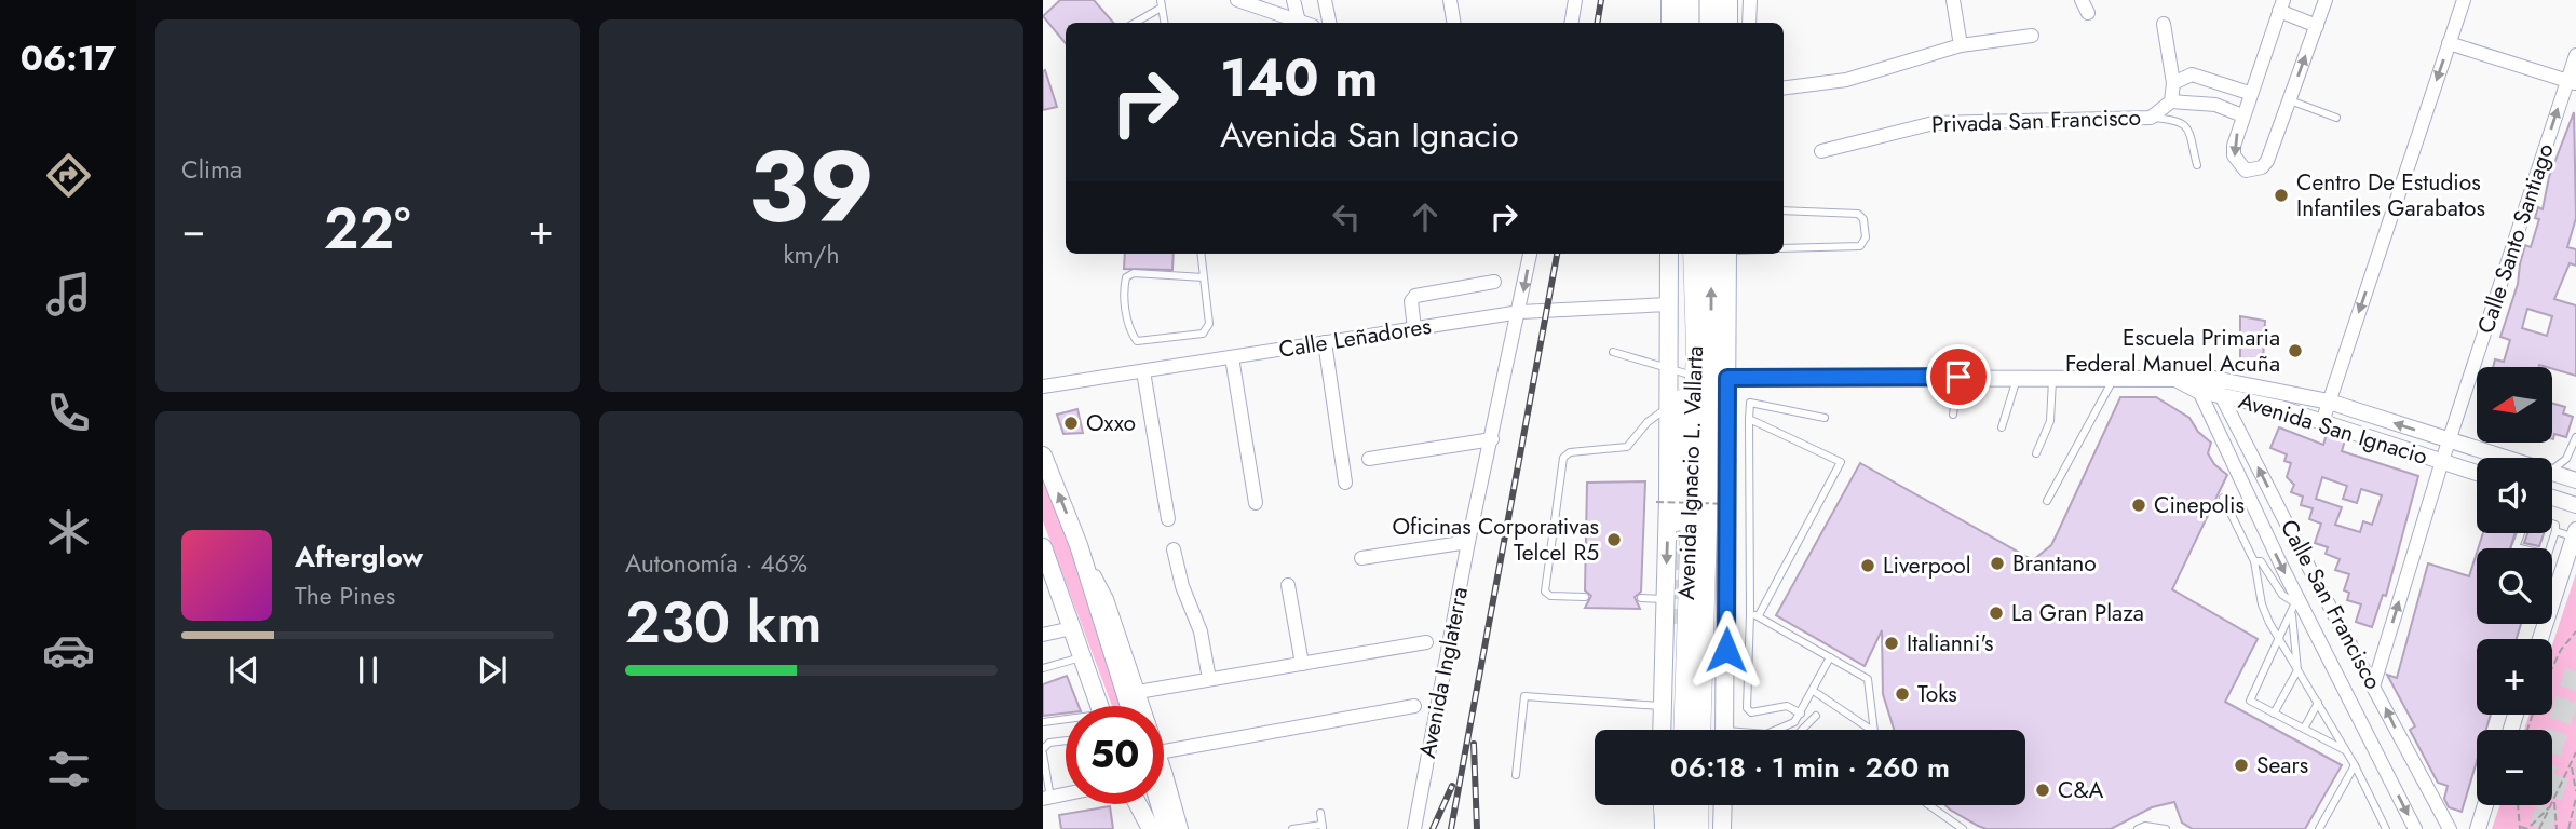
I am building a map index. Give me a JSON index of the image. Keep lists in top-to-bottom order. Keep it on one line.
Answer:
{"streets":{"main road":["Avenida Ignacio L. Vallarta"],"street":["Privada San Francisco","Calle Santo Santiago","Calle Leñadores","Avenida San Ignacio","Calle San Francisco","Avenida Inglaterra"]},"crossings":[["Calle Santo Santiago","Avenida San Ignacio"],["Calle Santo Santiago","Calle San Francisco"],["Calle Leñadores","Avenida Ignacio L. Vallarta"],["Calle Leñadores","Avenida Inglaterra"],["Avenida San Ignacio","Avenida Ignacio L. Vallarta"],["Avenida San Ignacio","Calle San Francisco"]],"one_way":["Calle Santo Santiago"],"places":["Centro De Estudios Infantiles Garabatos","Escuela Primaria Federal Manuel Acuña","Oxxo","Cinepolis","Oficinas Corporativas Telcel R5","Brantano","Liverpool","La Gran Plaza","Italianni's","Toks","Sears","C&A"],"north":"left","page":{"tabs":"06:17","tile":["Clima",["39","km/h"],["Autonomía · 46%","230 km"]],"turn":["140 m","Avenida San Ignacio"],"heat":["−","22°","+"],"map_buttons":["+","−"],"song":["Afterglow","The Pines"],"limit":"50","trip":"06:18 · 1 min · 260 m"}}
